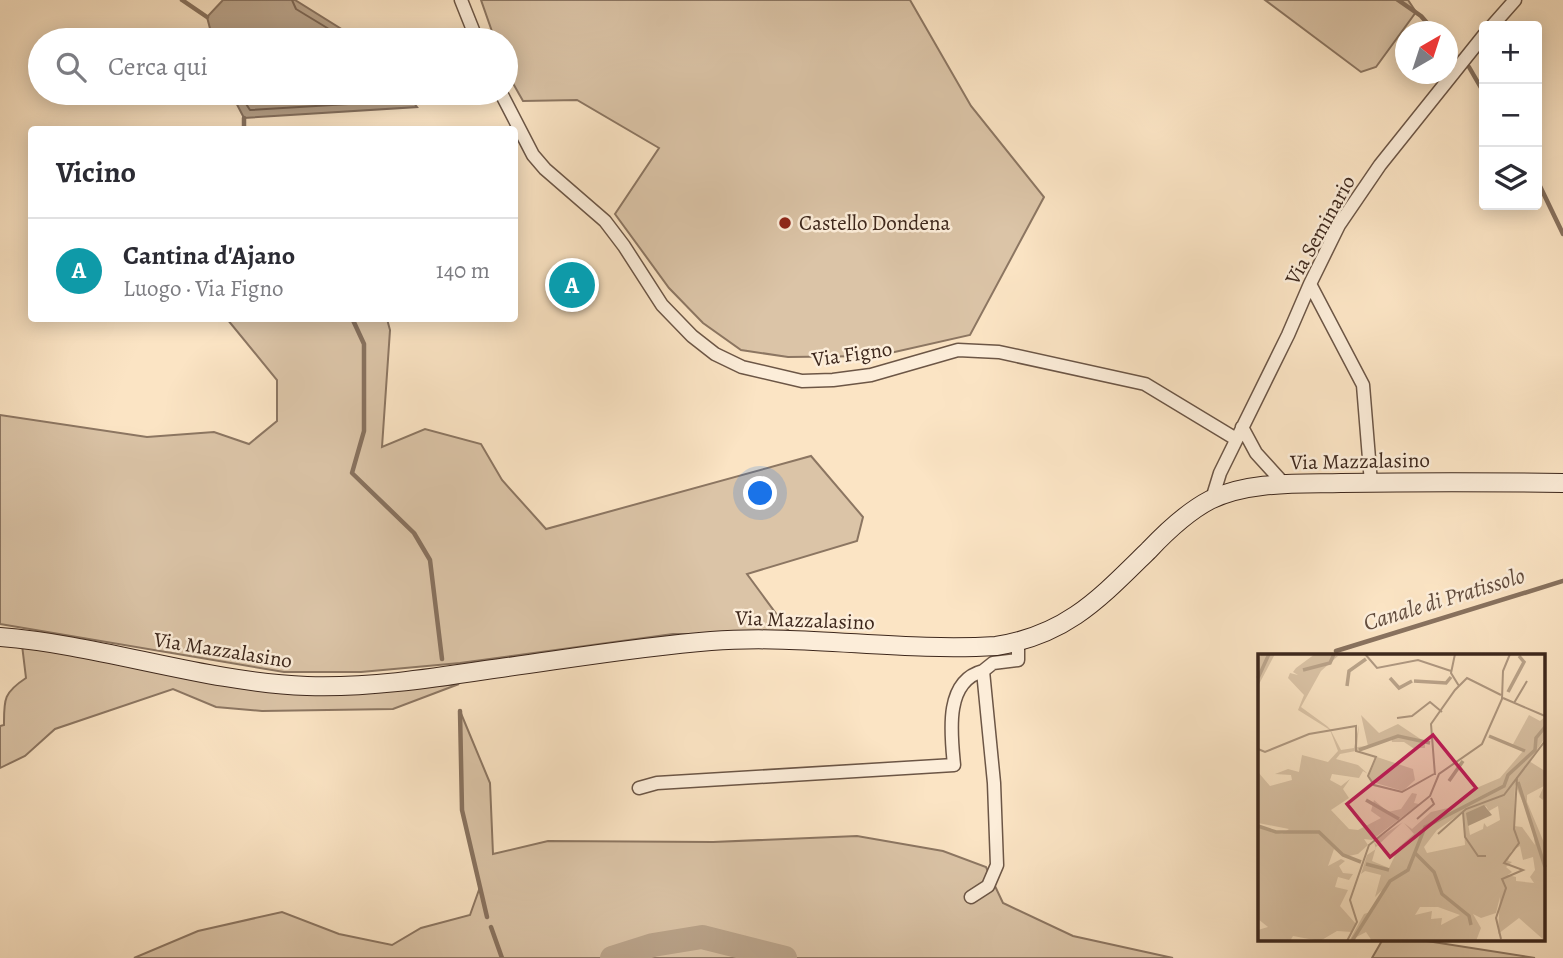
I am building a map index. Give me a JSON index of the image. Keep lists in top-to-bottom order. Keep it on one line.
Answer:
{"streets":{"main road":["Via Mazzalasino"],"street":["Via Seminario","Via Figno"]},"crossings":[["Via Seminario","Via Figno"],["Via Seminario","Via Mazzalasino"]],"water":["Canale di Pratissolo"],"places":["Castello Dondena"],"north":"top right","page":{"map_buttons":["+","−"],"search":"Cerca qui","heading":"Vicino","list":[{"mark":"A","name":"Cantina d'Ajano","note":"Luogo · Via Figno","value":"140 m"}],"pins":"A"}}
